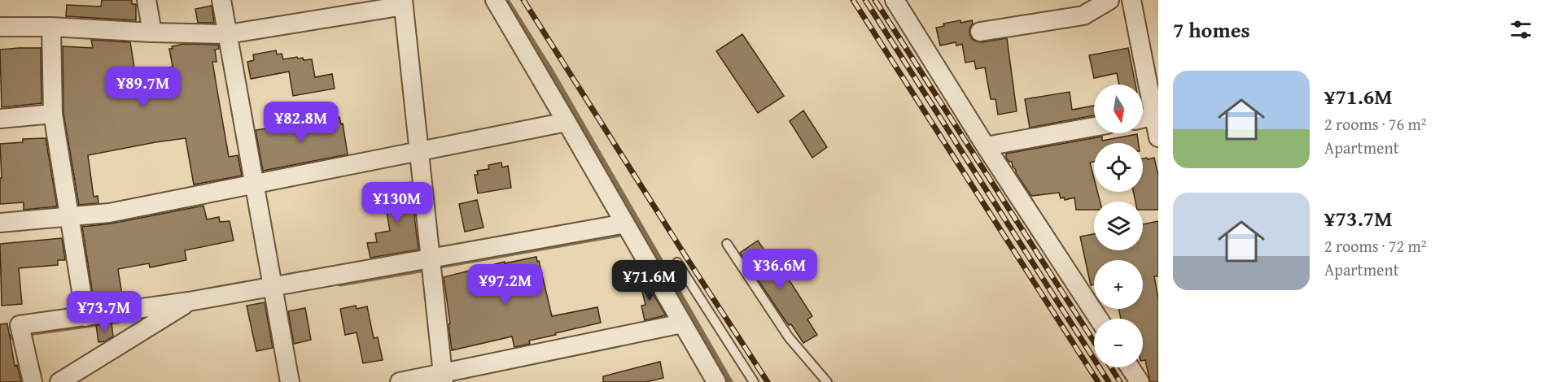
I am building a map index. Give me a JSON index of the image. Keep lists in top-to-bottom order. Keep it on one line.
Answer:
{"north":"bottom","page":{"heading":"7 homes","list":[{"name":"¥71.6M","note":"2 rooms · 76 m² · Apartment"},{"name":"¥73.7M","note":"2 rooms · 72 m² · Apartment"}],"price":["¥89.7M","¥82.8M","¥130M","¥36.6M","¥71.6M","¥97.2M","¥73.7M"],"map_buttons":["+","−"]}}
